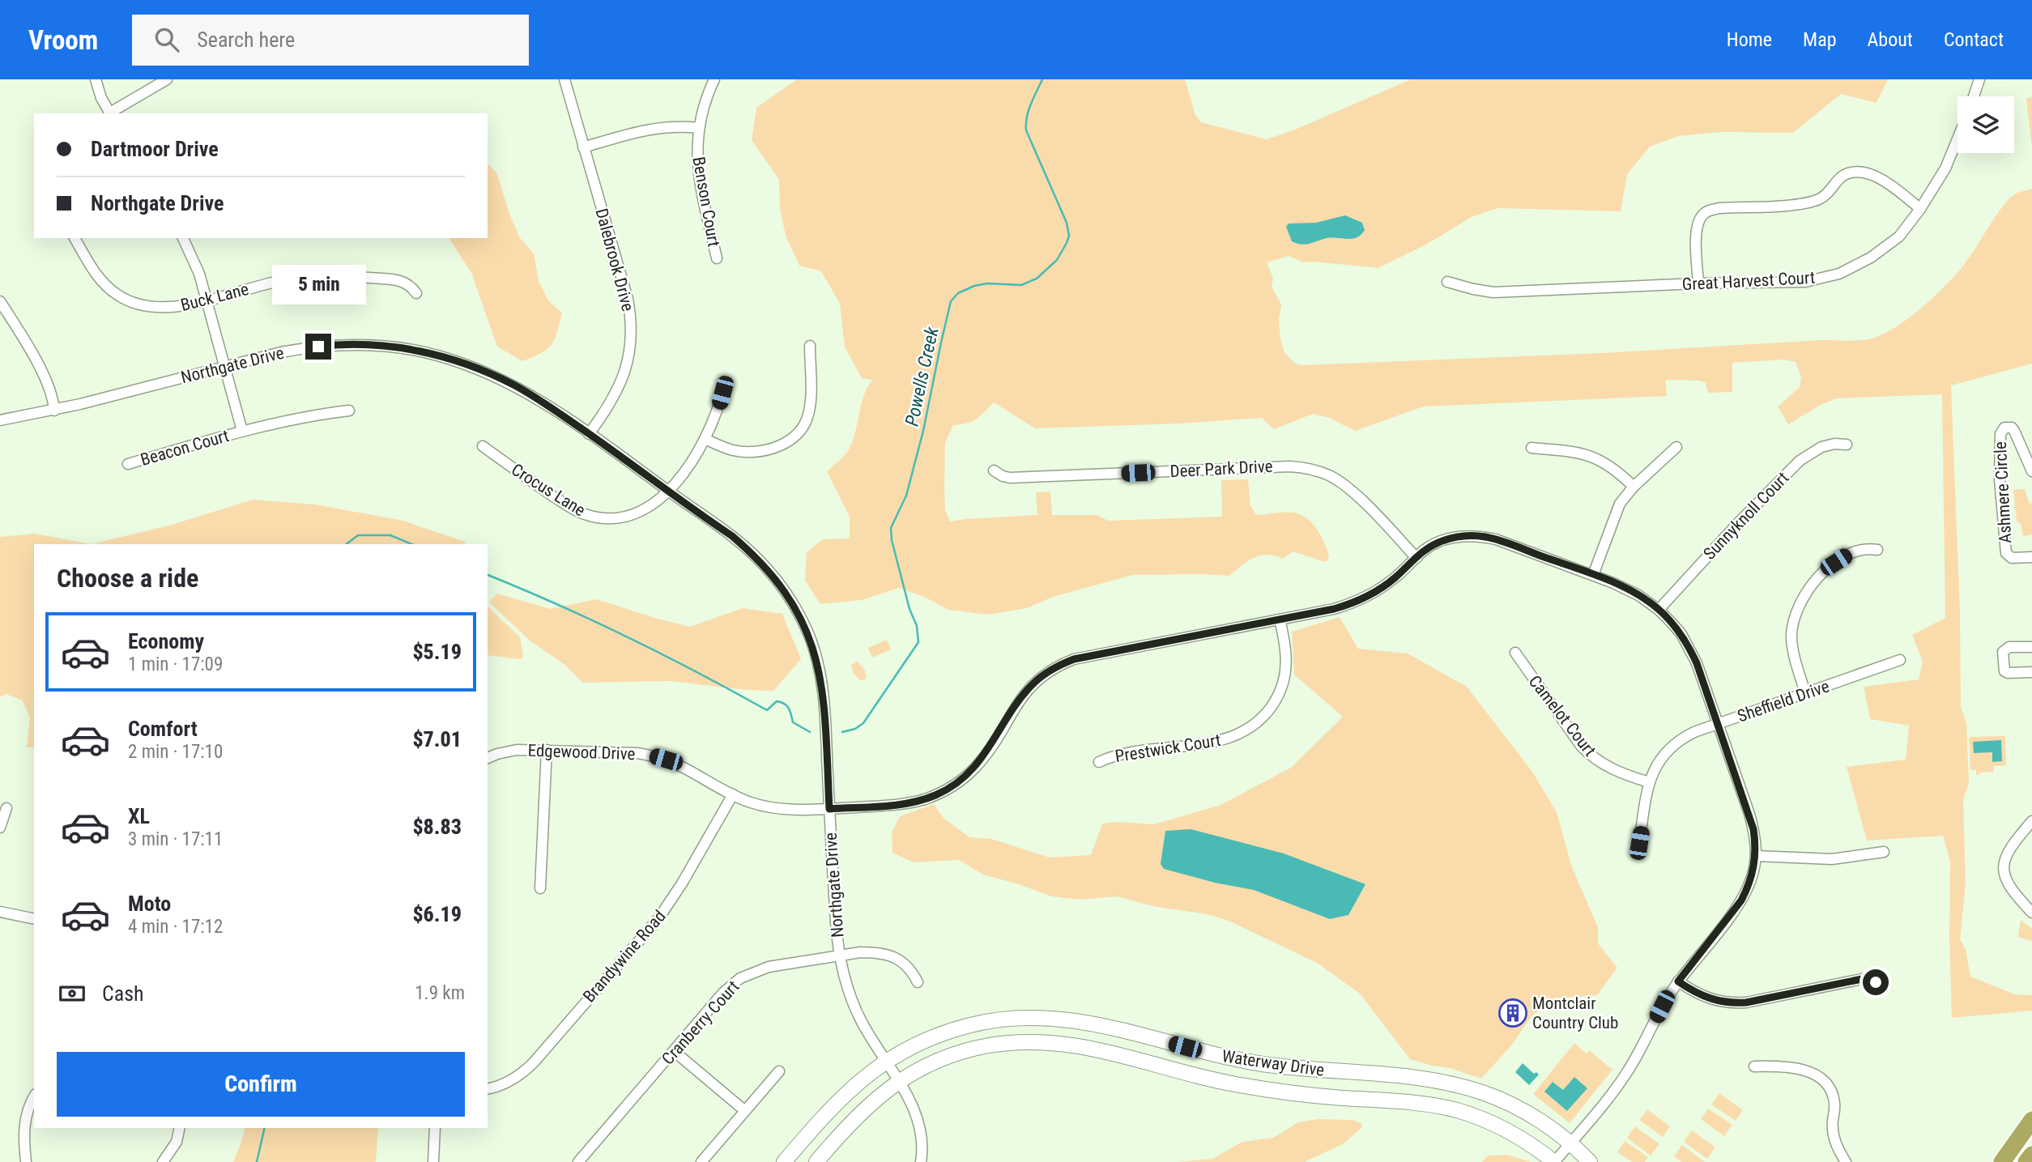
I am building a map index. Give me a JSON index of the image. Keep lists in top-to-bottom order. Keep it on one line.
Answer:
{"streets":{"main road":["Waterway Drive"],"street":["Benson Court","Dalebrook Drive","Great Harvest Court","Buck Lane","Northgate Drive","Beacon Court","Deer Park Drive","Crocus Lane","Ashmere Circle","Sunnyknoll Court","Sheffield Drive","Camelot Court","Prestwick Court","Edgewood Drive","Brandywine Road","Cranberry Court"]},"crossings":[["Dalebrook Drive","Northgate Drive"],["Buck Lane","Beacon Court"],["Northgate Drive","Beacon Court"],["Northgate Drive","Crocus Lane"],["Northgate Drive","Edgewood Drive"],["Northgate Drive","Cranberry Court"],["Northgate Drive","Waterway Drive"],["Deer Park Drive","Edgewood Drive"],["Sunnyknoll Court","Edgewood Drive"],["Sheffield Drive","Camelot Court"],["Sheffield Drive","Edgewood Drive"],["Prestwick Court","Edgewood Drive"],["Edgewood Drive","Brandywine Road"],["Edgewood Drive","Waterway Drive"]],"water":["Powells Creek"],"places":{"building":["Montclair Country Club"]},"page":{"header":"Vroom","search":"Search here","nav":["Home","Map","About","Contact"],"banner":["Dartmoor Drive","Northgate Drive"],"bubble":"5 min","heading":"Choose a ride","list":[{"name":"Economy","note":"1 min · 17:09","value":"$5.19"},{"name":"Comfort","note":"2 min · 17:10","value":"$7.01"},{"name":"XL","note":"3 min · 17:11","value":"$8.83"},{"name":"Moto","note":"4 min · 17:12","value":"$6.19"}],"pay":["Cash","1.9 km"],"buttons":"Confirm"}}
